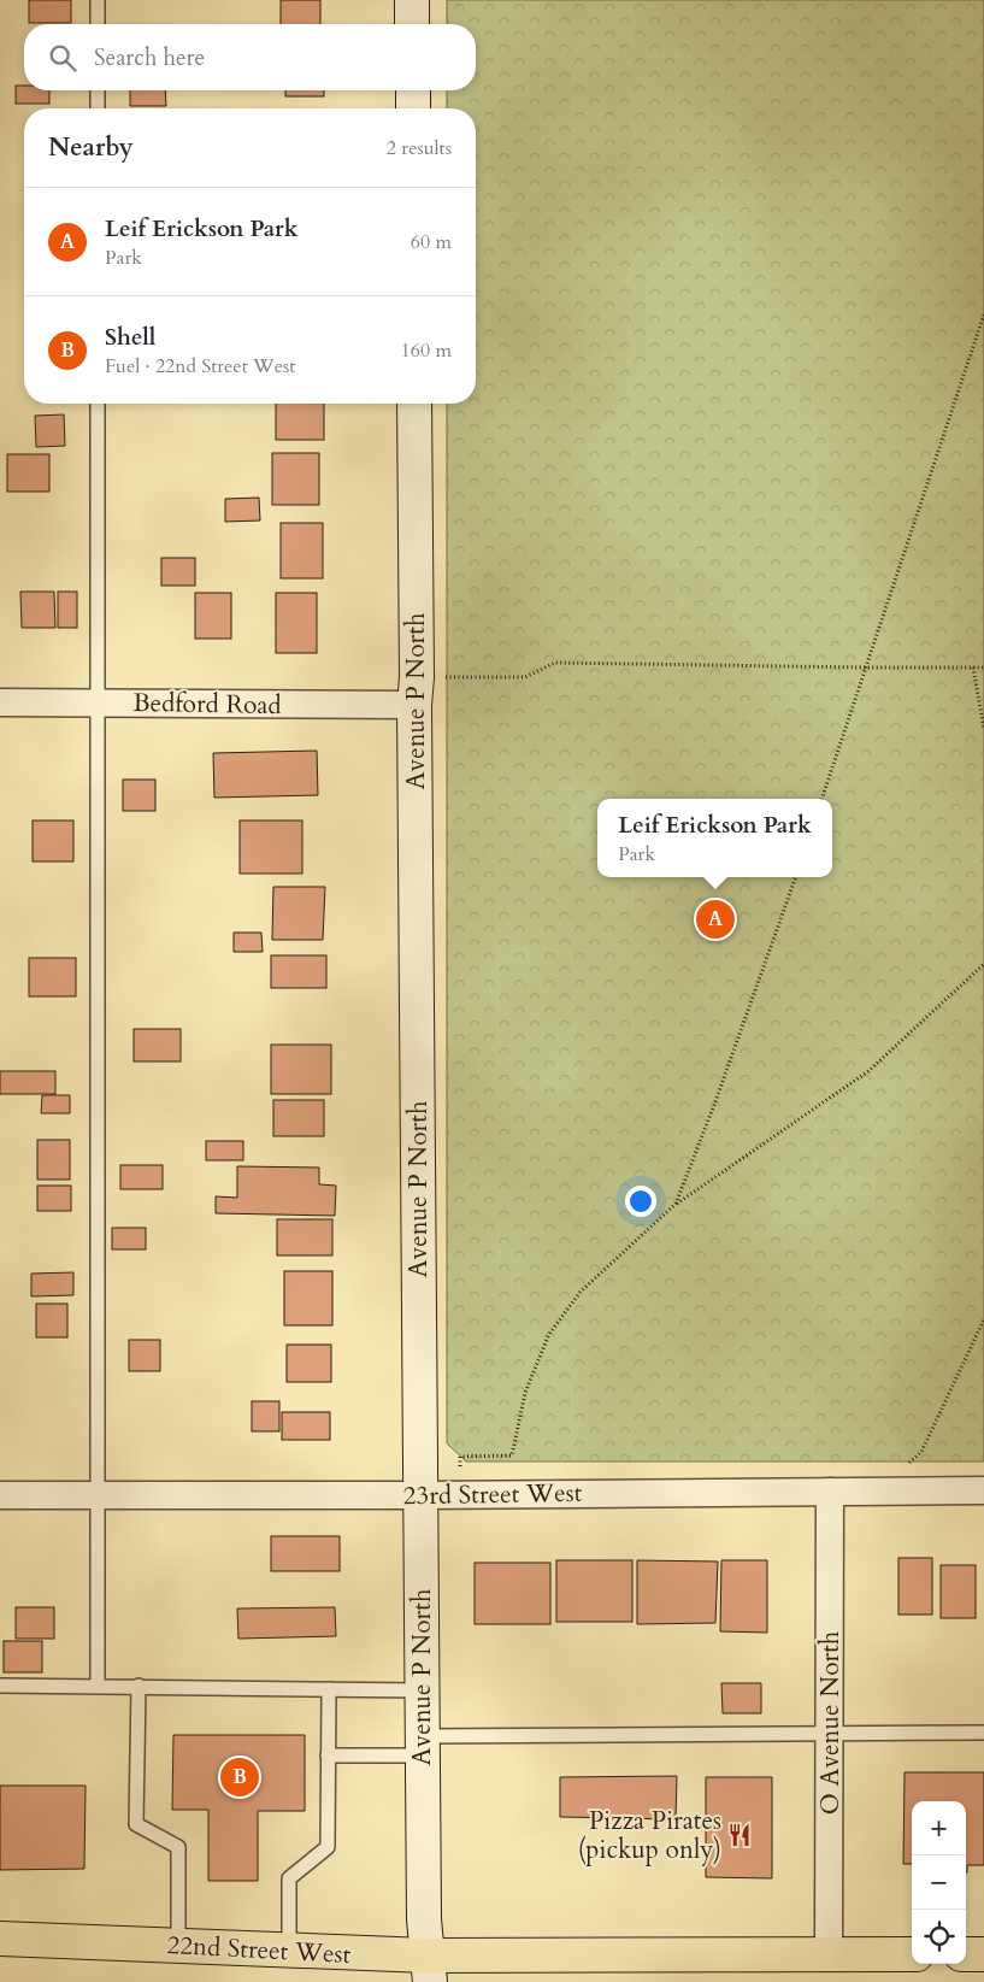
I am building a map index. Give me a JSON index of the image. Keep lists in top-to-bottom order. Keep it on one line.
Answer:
{"streets":{"main road":["Avenue P North","22nd Street West"],"street":["Bedford Road","23rd Street West","O Avenue North"]},"crossings":[["Avenue P North","Bedford Road"],["Avenue P North","23rd Street West"],["Avenue P North","22nd Street West"],["23rd Street West","O Avenue North"],["O Avenue North","22nd Street West"]],"places":{"restaurant":["Pizza Pirates (pickup only)"]},"page":{"search":"Search here","heading":["Nearby","2 results"],"list":[{"mark":"A","name":"Leif Erickson Park","note":"Park","value":"60 m"},{"mark":"B","name":"Shell","note":"Fuel · 22nd Street West","value":"160 m"}],"popup":["Leif Erickson Park","Park"],"pins":["A","B"],"map_buttons":["+","−"]}}
